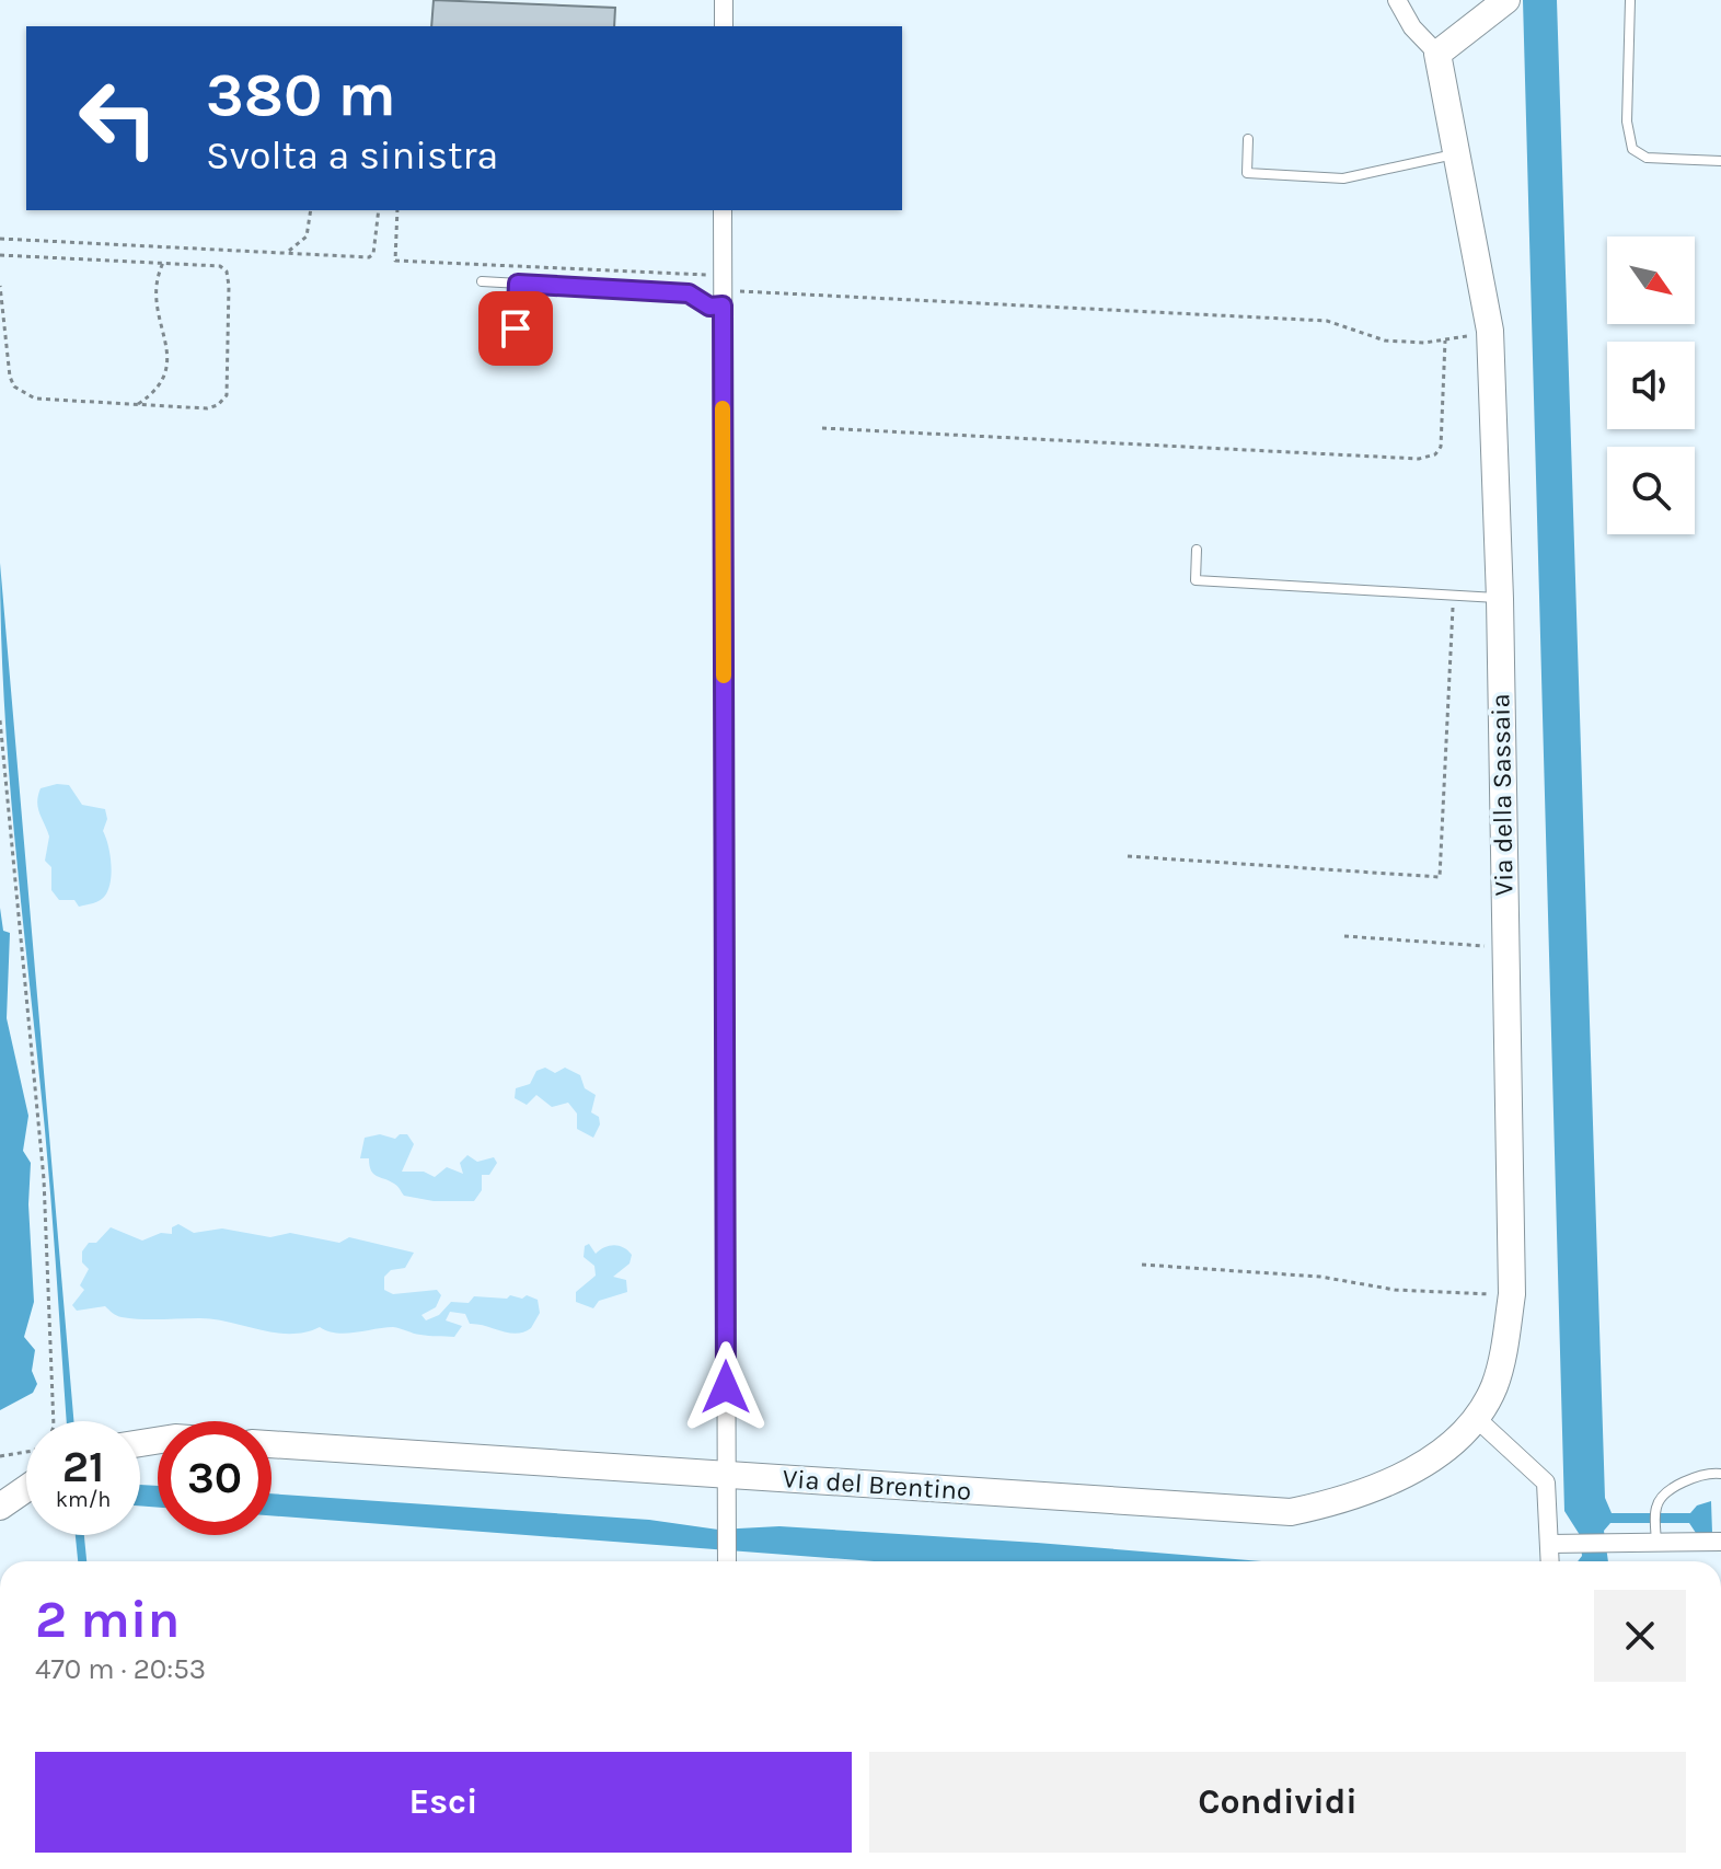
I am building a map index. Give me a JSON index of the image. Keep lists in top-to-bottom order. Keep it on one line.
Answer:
{"streets":{"street":["Via della Sassaia","Via del Brentino"]},"crossings":[["Via della Sassaia","Via del Brentino"]],"north":"bottom right","page":{"turn":["380 m","Svolta a sinistra"],"speed":"21 km/h","limit":"30","heading":["2 min","470 m · 20:53"],"buttons":["Esci","Condividi"]}}
